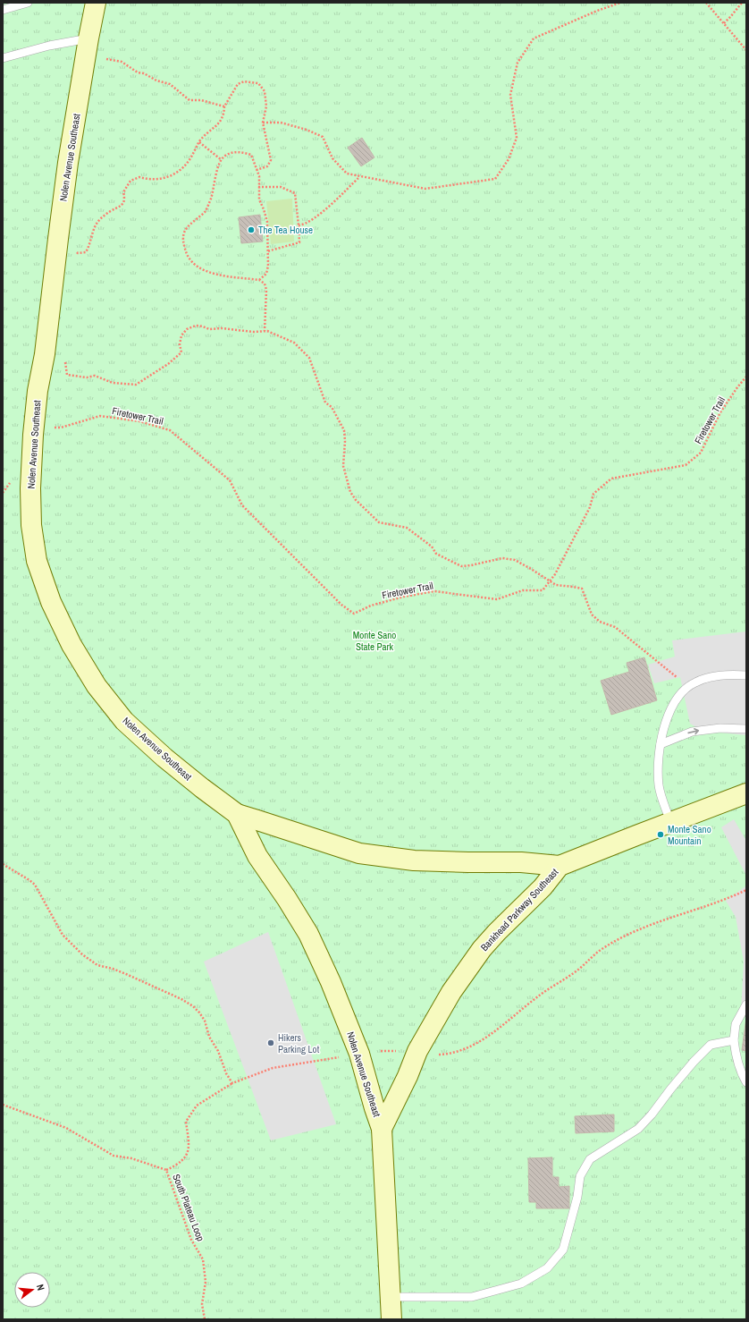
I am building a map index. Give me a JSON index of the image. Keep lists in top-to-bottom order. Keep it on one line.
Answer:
{"streets":{"street":["Nolen Avenue Southeast","Bankhead Parkway Southeast"],"path":["Firetower Trail","South Plateau Loop"]},"crossings":[["Nolen Avenue Southeast","Bankhead Parkway Southeast"]],"parks":["Monte Sano State Park"],"places":["The Tea House","Monte Sano Mountain","Hikers Parking Lot"],"north":"right"}
